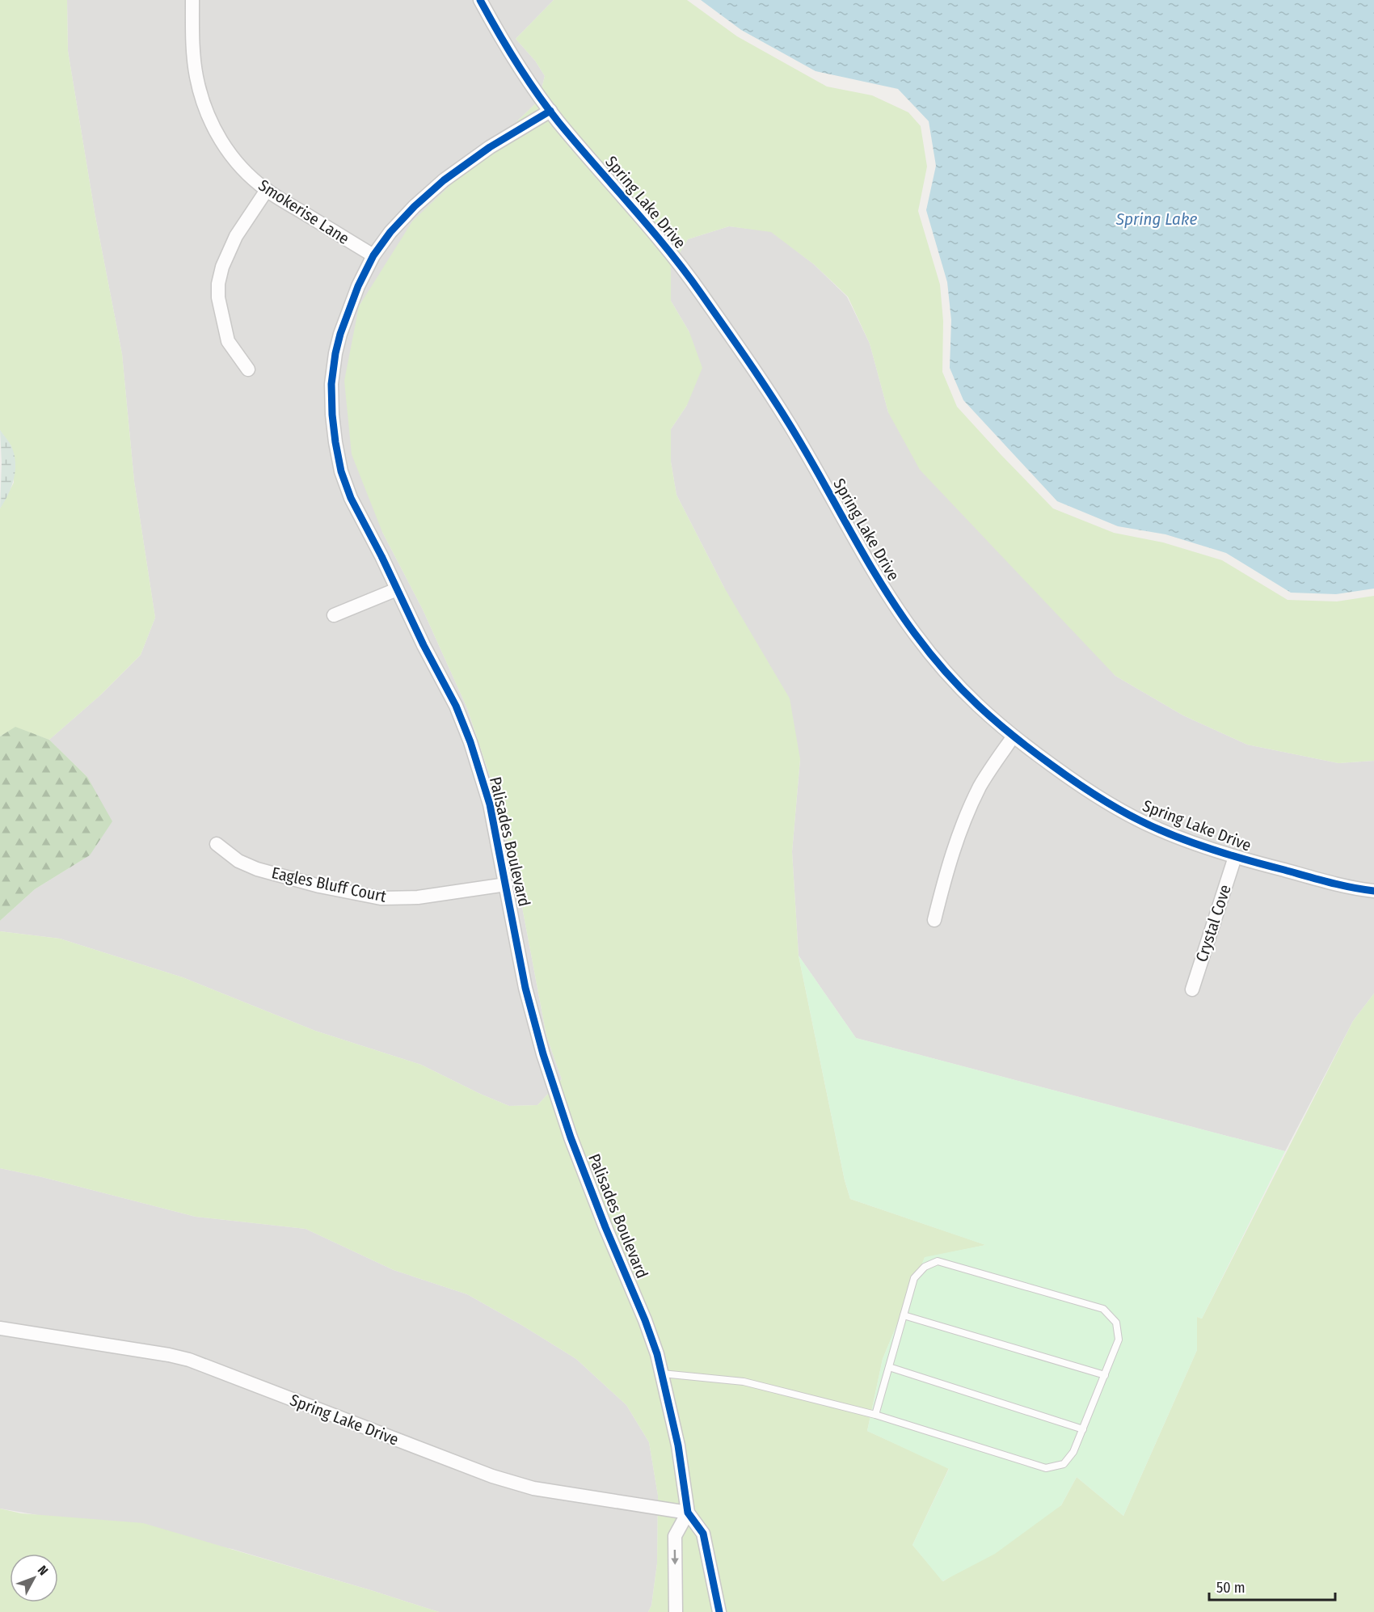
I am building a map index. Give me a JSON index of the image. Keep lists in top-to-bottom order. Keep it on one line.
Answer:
{"streets":{"street":["Spring Lake Drive","Smokerise Lane","Palisades Boulevard","Eagles Bluff Court","Crystal Cove"]},"crossings":[["Spring Lake Drive","Palisades Boulevard"],["Spring Lake Drive","Crystal Cove"],["Smokerise Lane","Palisades Boulevard"],["Palisades Boulevard","Eagles Bluff Court"]],"water":["Spring Lake"],"scale_bar":"50 m","north":"top right"}
